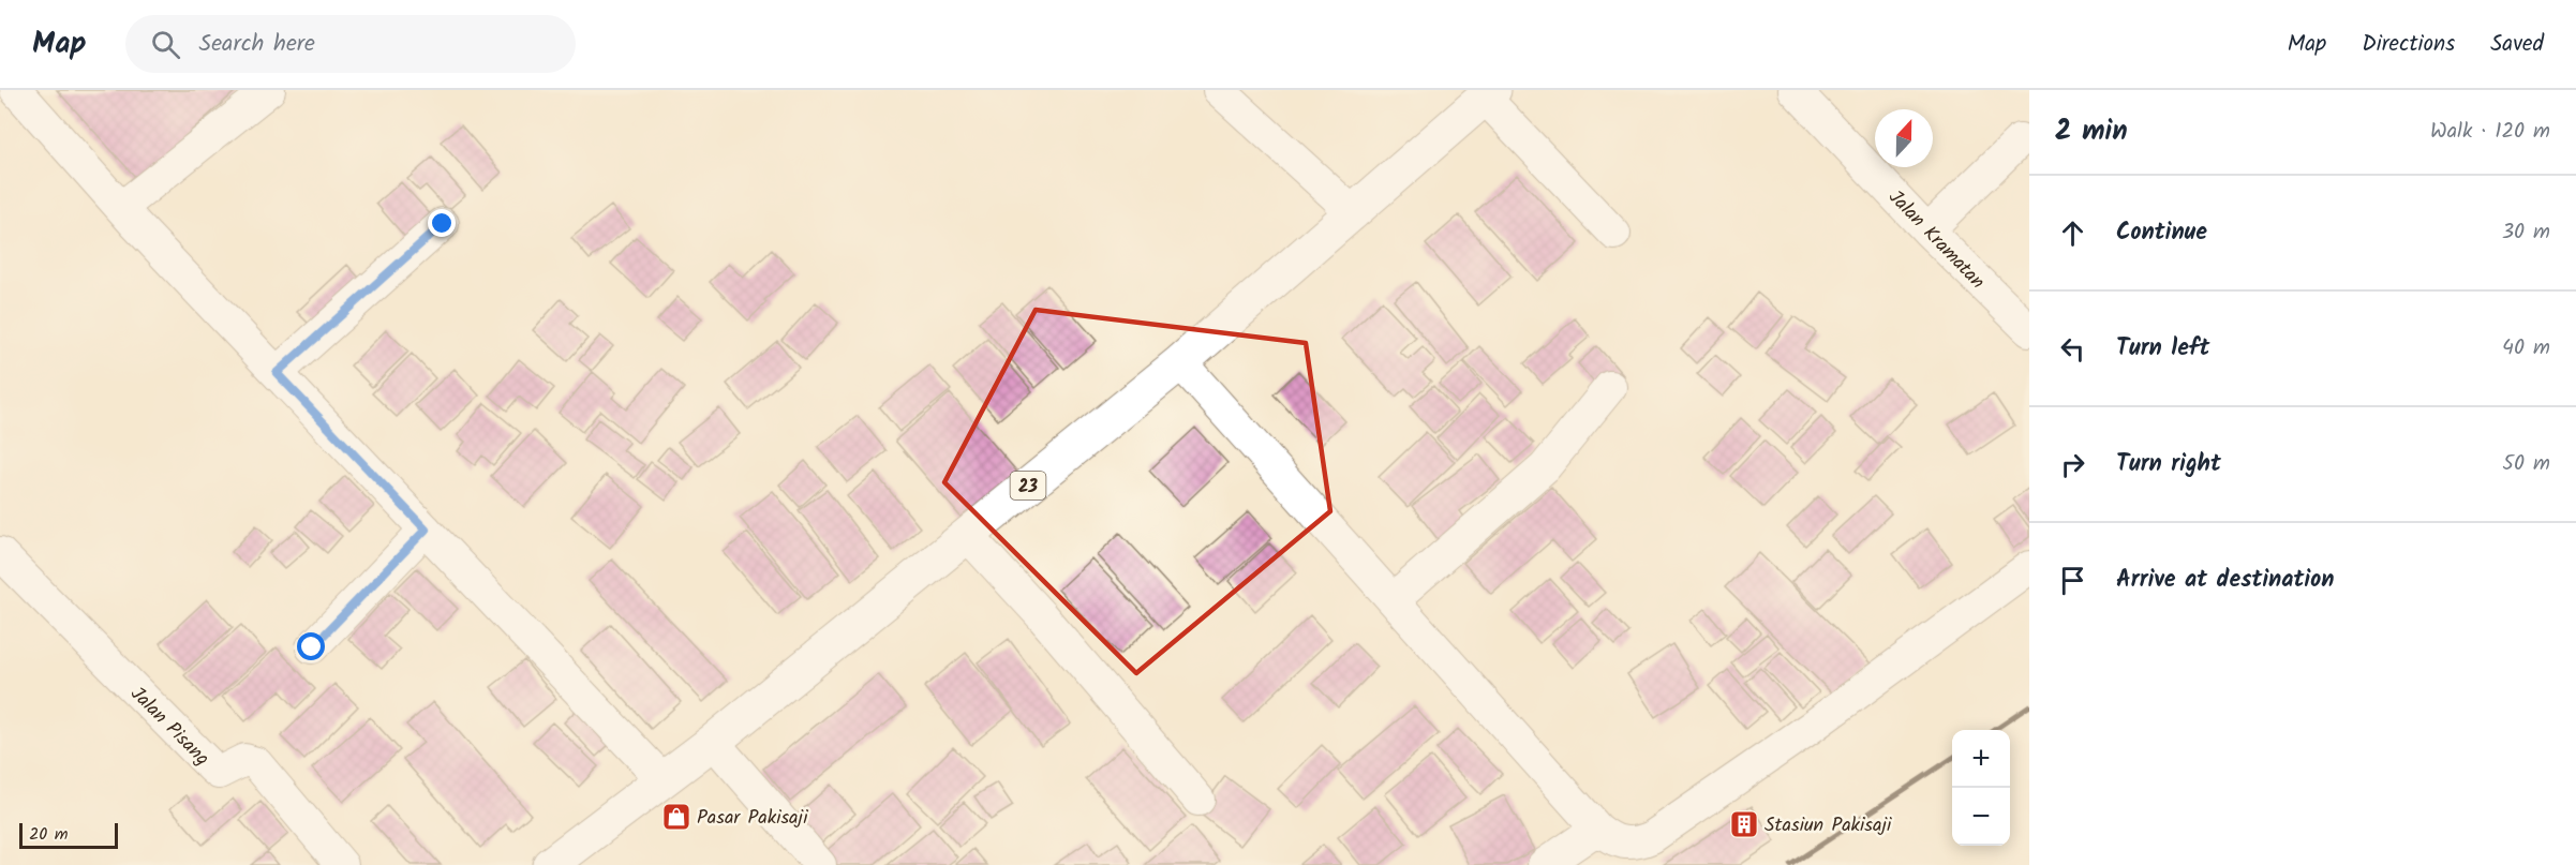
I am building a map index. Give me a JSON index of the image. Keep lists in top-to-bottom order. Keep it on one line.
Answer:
{"streets":{"highway":["23"],"street":["Jalan Kramatan","Jalan Pisang"]},"places":{"shop":["Pasar Pakisaji"],"building":["Stasiun Pakisaji"]},"scale_bar":"20 m","north":"top","page":{"header":"Map","search":"Search here","nav":["Map","Directions","Saved"],"heading":["2 min","Walk · 120 m"],"list":[["Continue","30 m"],["Turn left","40 m"],["Turn right","50 m"],"Arrive at destination"],"map_buttons":["+","−"],"scale":"20 m"}}
